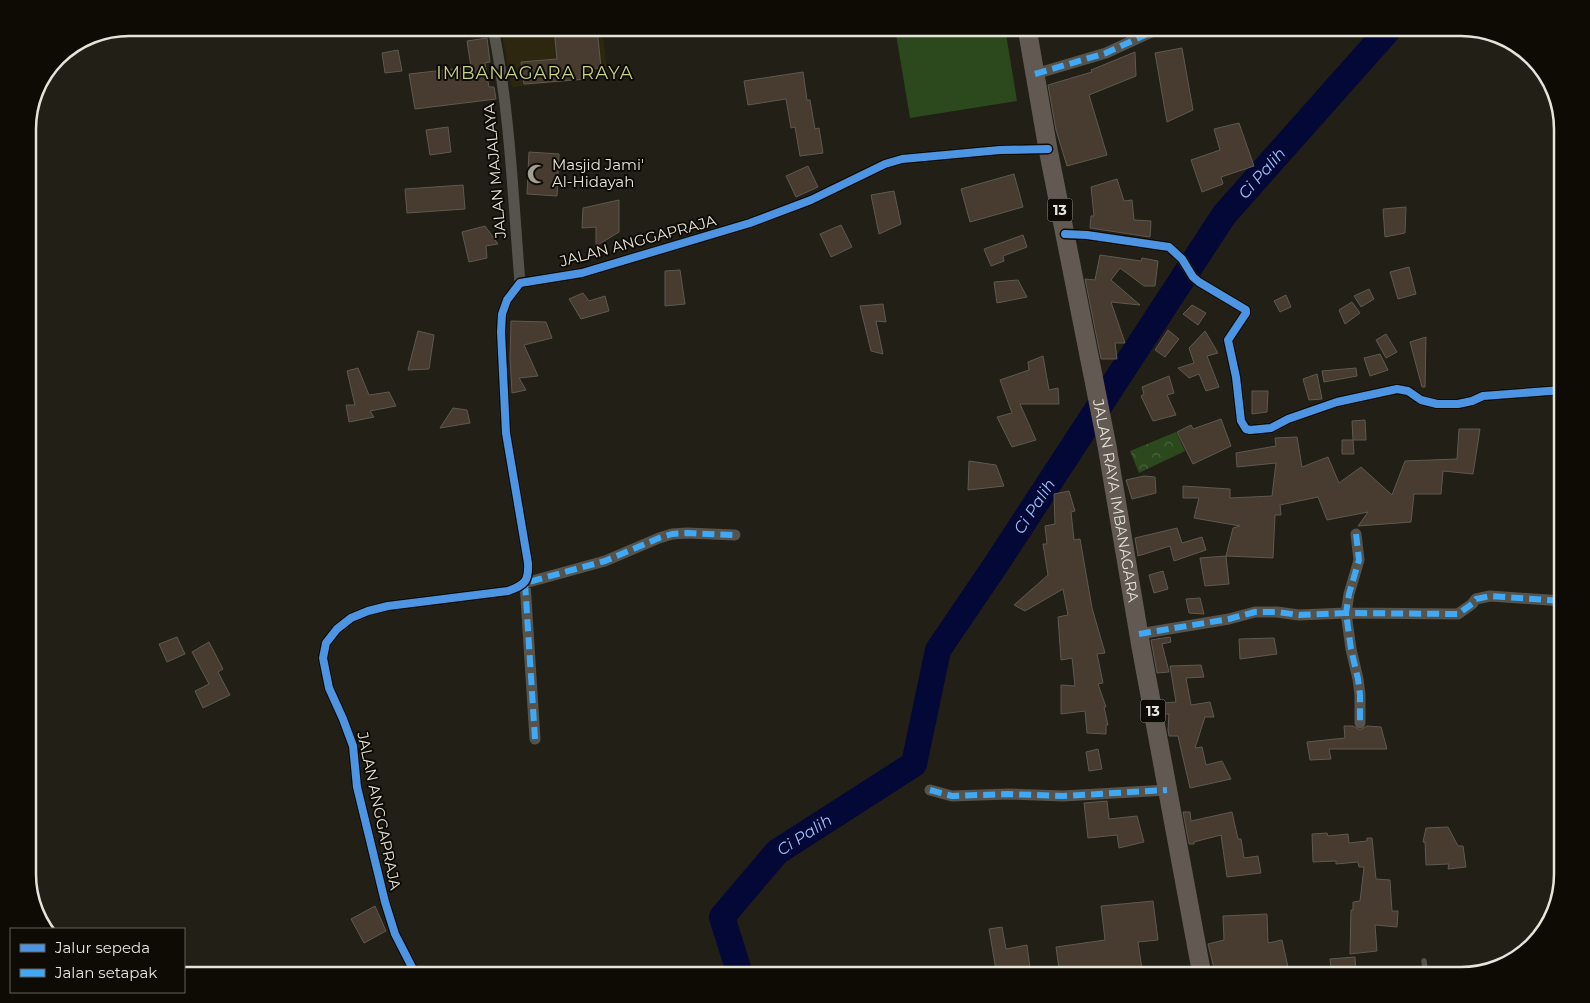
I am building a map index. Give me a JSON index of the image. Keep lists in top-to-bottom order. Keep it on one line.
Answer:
{"streets":{"highway":["13","JALAN RAYA IMBANAGARA"],"street":["JALAN MAJALAYA","JALAN ANGGAPRAJA"]},"crossings":[["JALAN MAJALAYA","JALAN ANGGAPRAJA"],["JALAN ANGGAPRAJA","JALAN RAYA IMBANAGARA"]],"districts":["IMBANAGARA RAYA"],"water":["Ci Palih"],"places":{"mosque":["Masjid Jami' Al-Hidayah"]},"legend":["Jalur sepeda","Jalan setapak"]}
